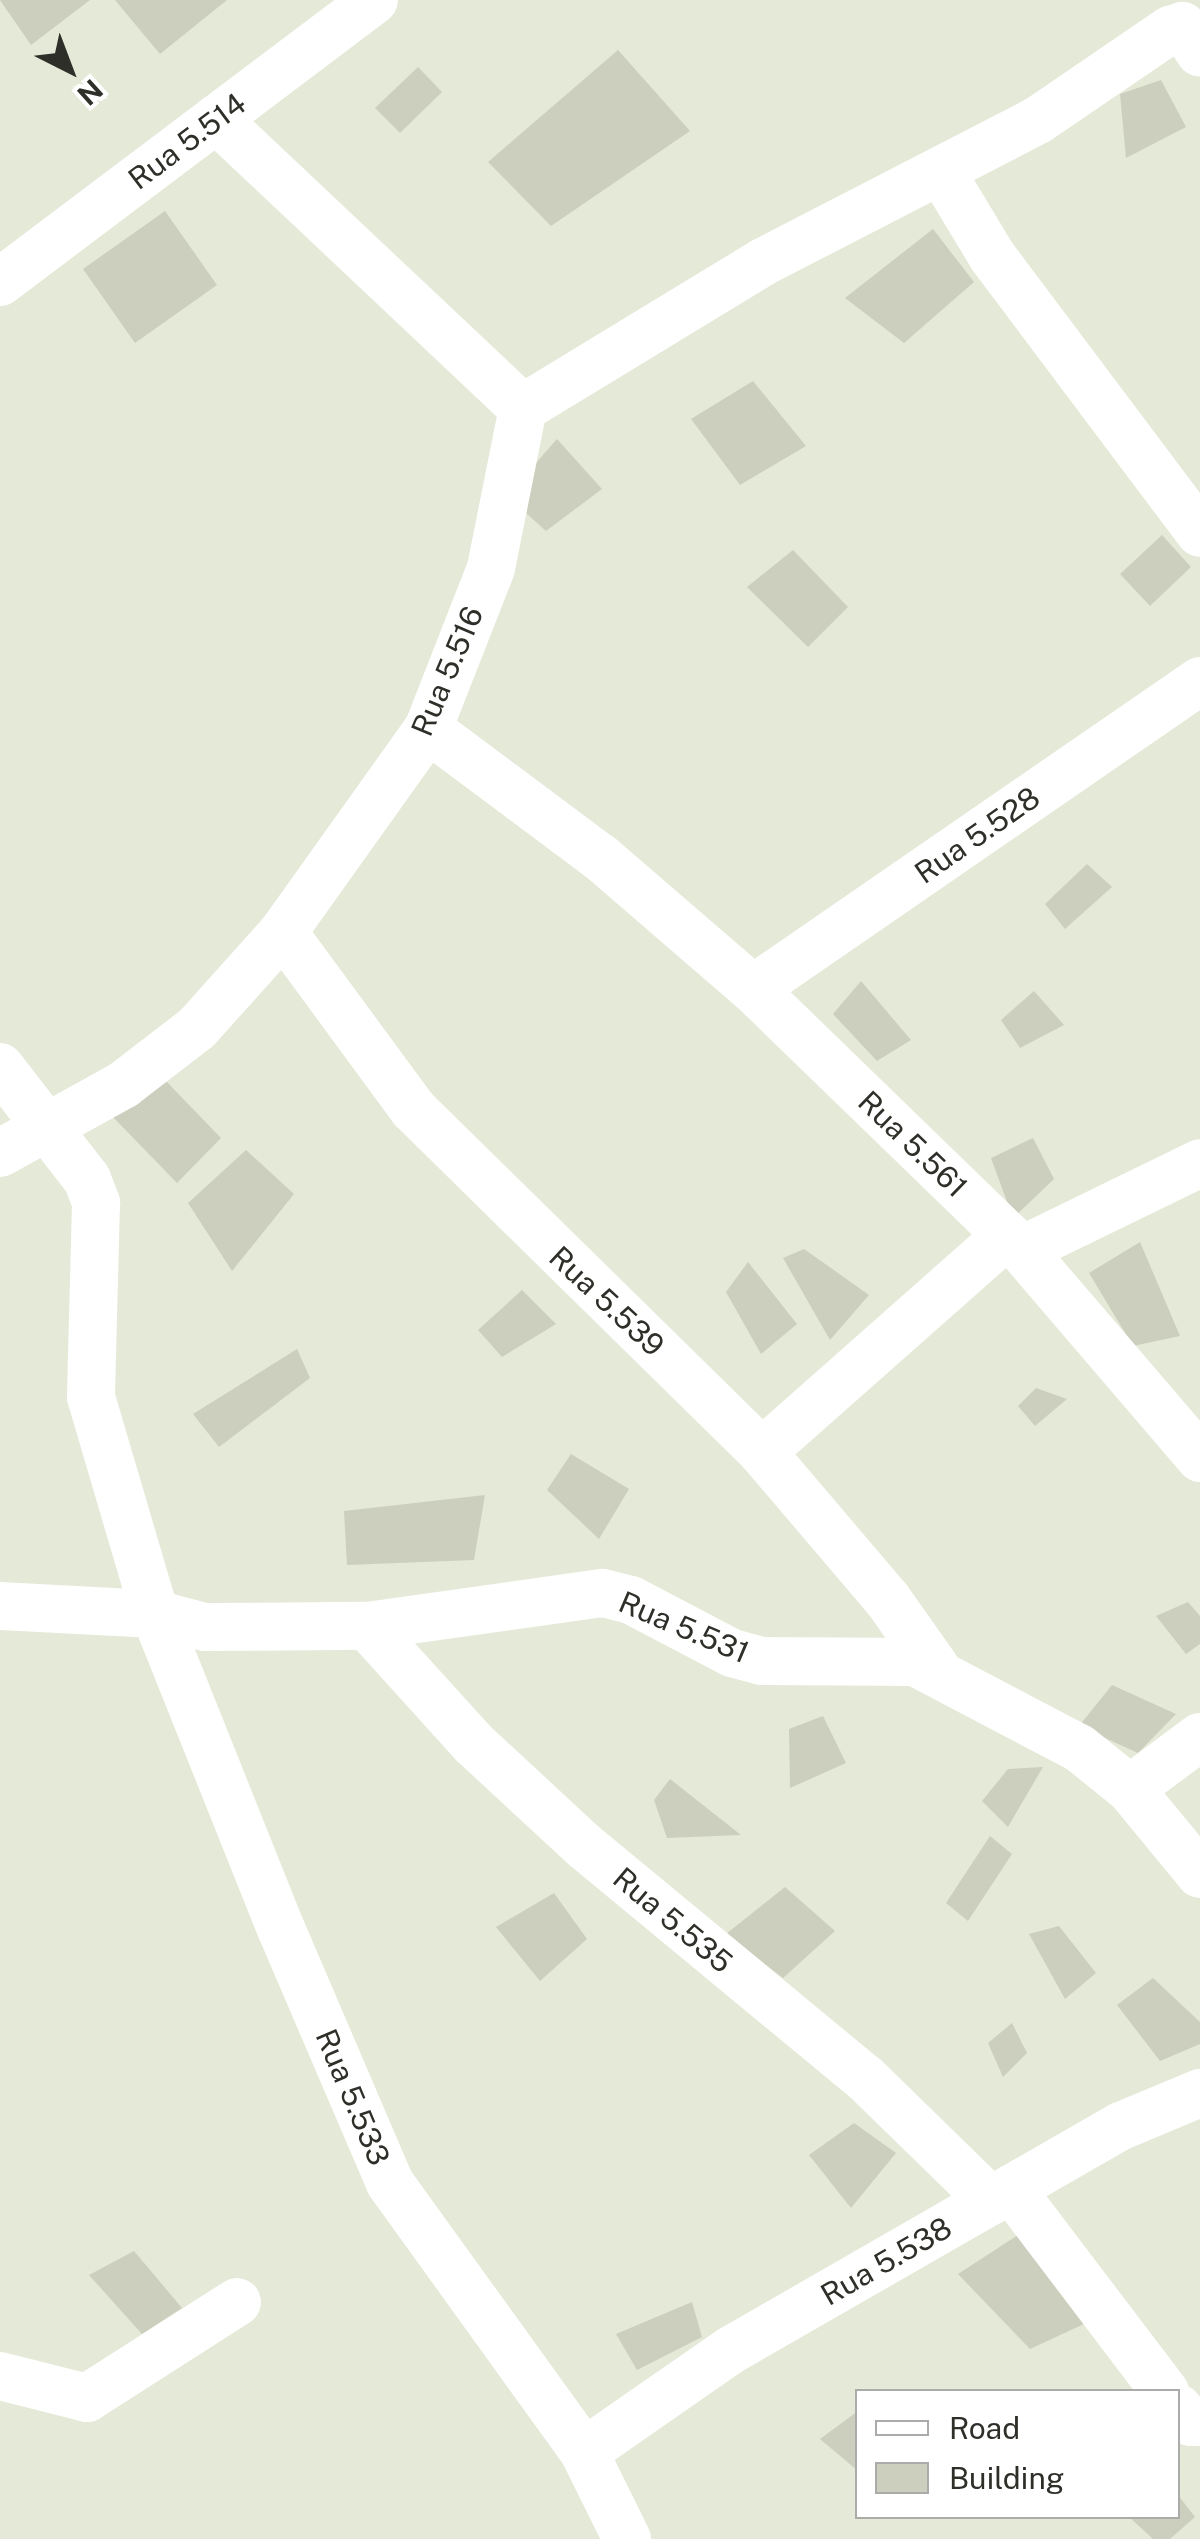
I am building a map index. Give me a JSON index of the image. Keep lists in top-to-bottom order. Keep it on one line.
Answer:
{"streets":{"street":["Rua 5.514","Rua 5.516","Rua 5.528","Rua 5.561","Rua 5.539","Rua 5.531","Rua 5.535","Rua 5.533","Rua 5.538"]},"crossings":[["Rua 5.516","Rua 5.561"],["Rua 5.516","Rua 5.539"],["Rua 5.516","Rua 5.533"],["Rua 5.528","Rua 5.561"],["Rua 5.539","Rua 5.531"],["Rua 5.531","Rua 5.535"],["Rua 5.531","Rua 5.533"],["Rua 5.535","Rua 5.538"],["Rua 5.533","Rua 5.538"]],"legend":["Road","Building"],"north":"bottom right"}
